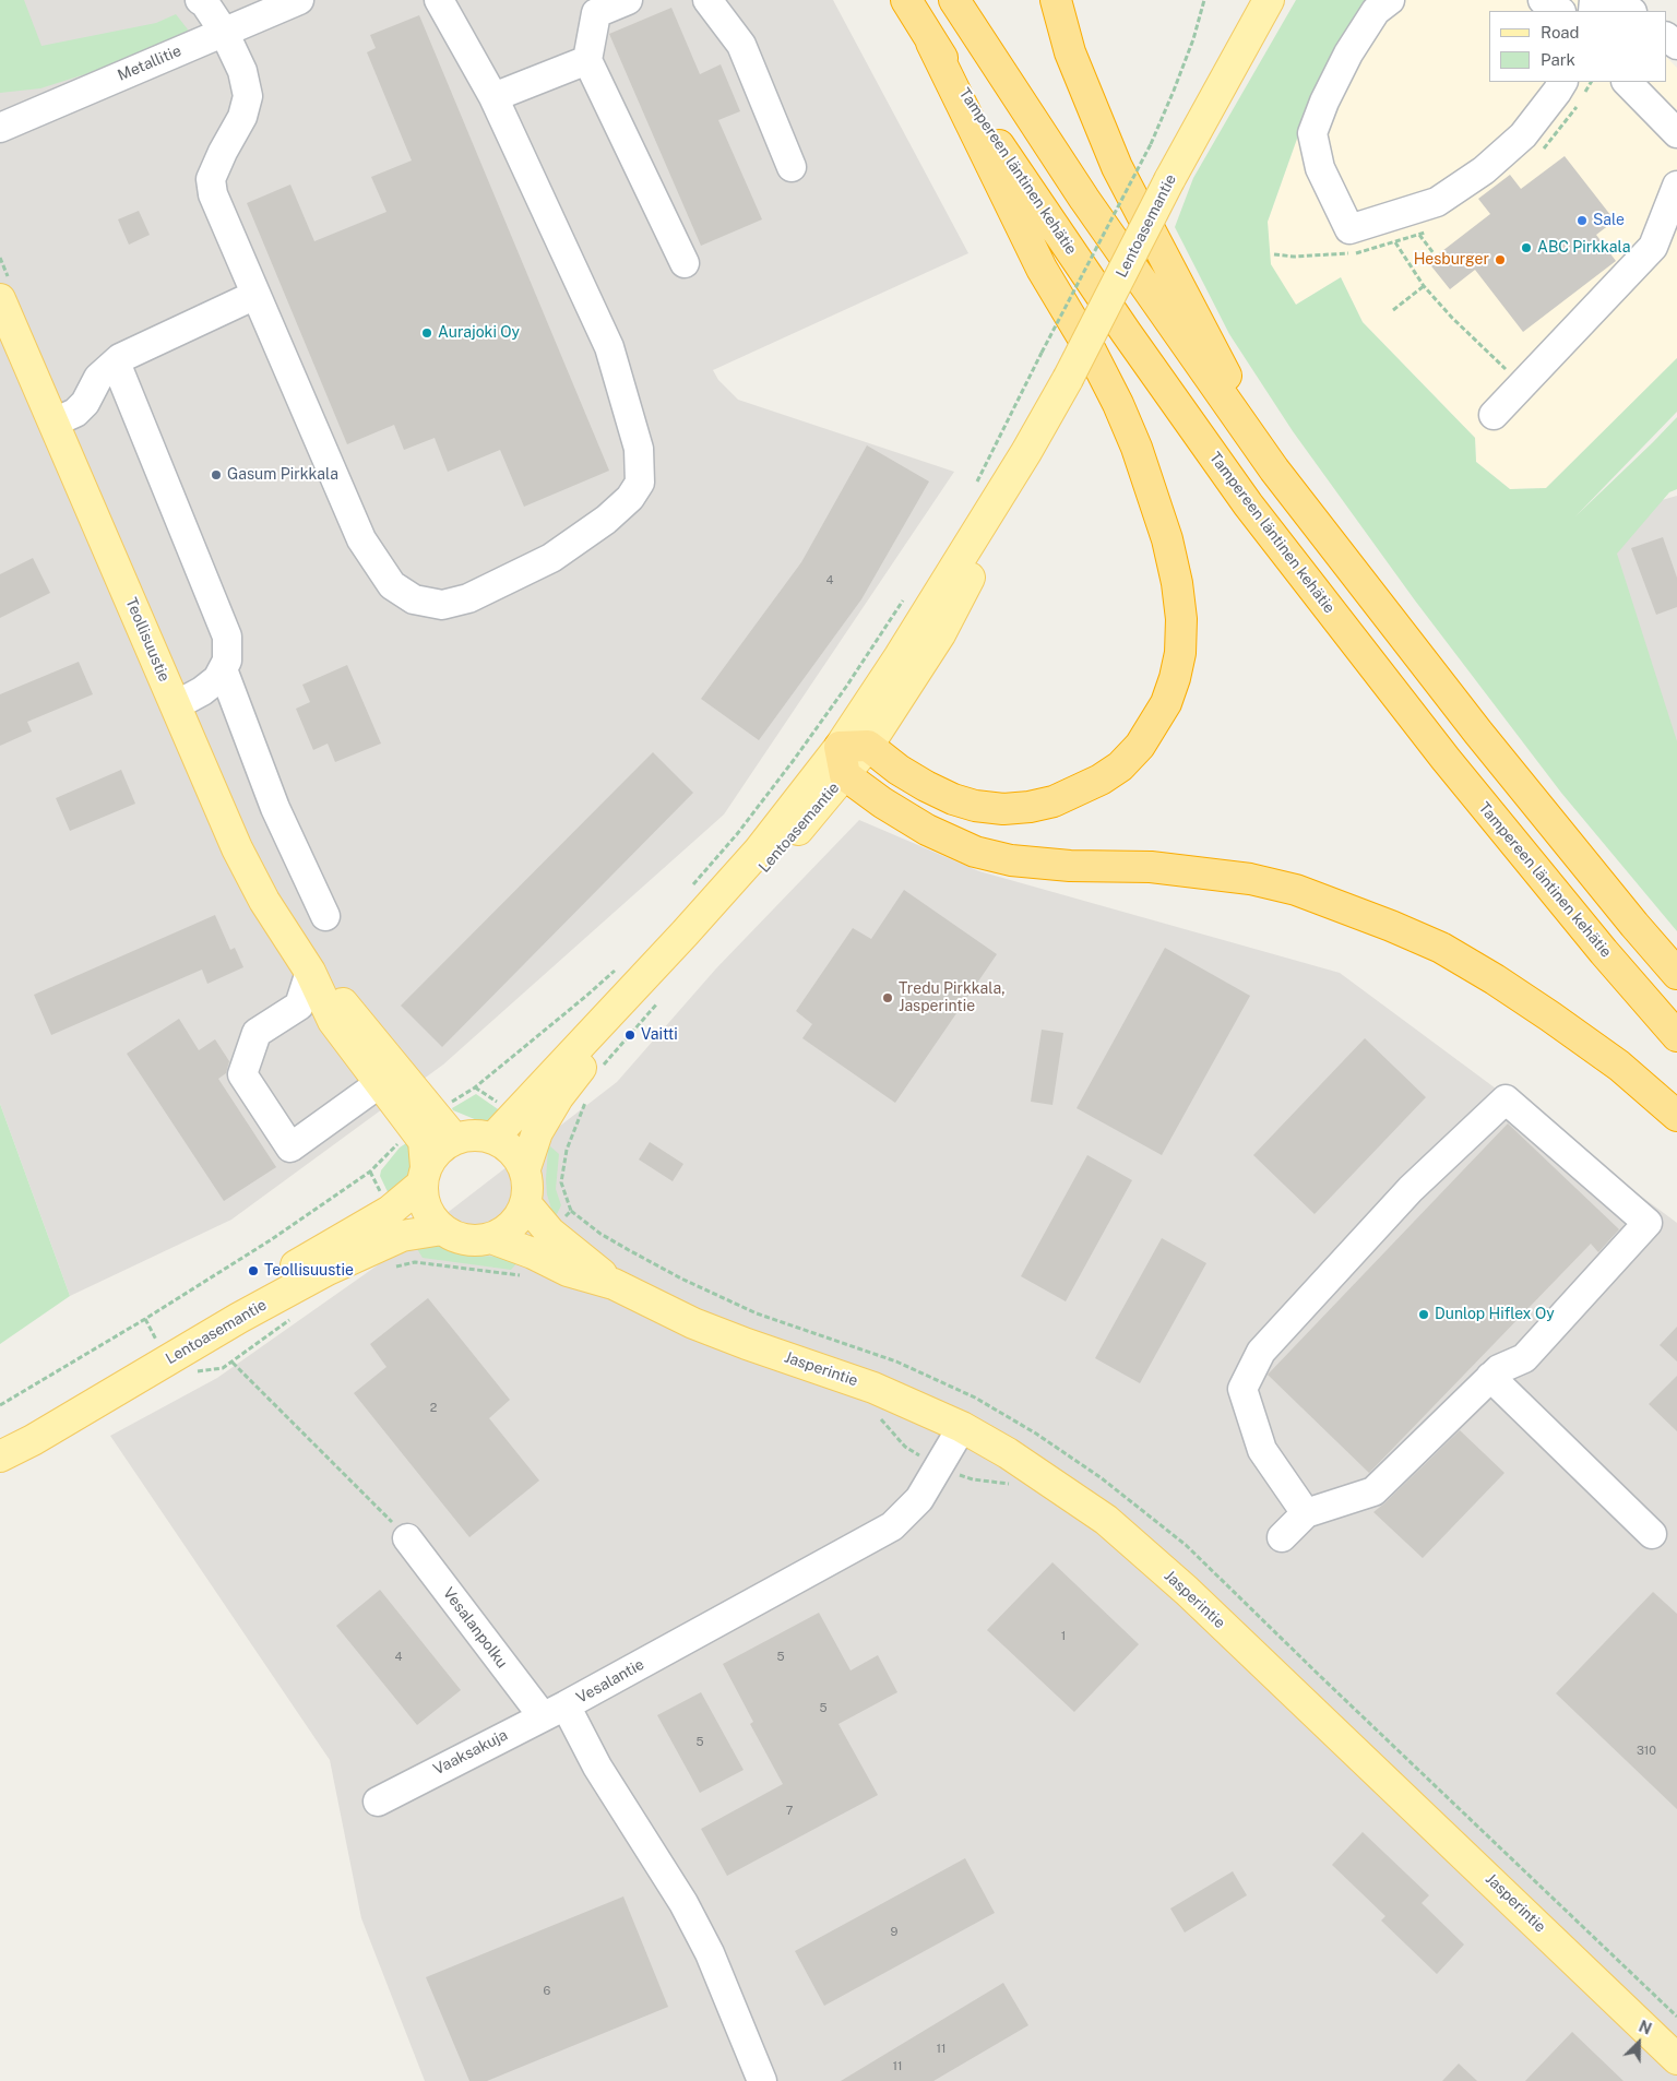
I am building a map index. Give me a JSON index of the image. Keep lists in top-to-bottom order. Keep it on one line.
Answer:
{"streets":{"highway":["Tampereen läntinen kehätie"],"main road":["Lentoasemantie","Teollisuustie","Jasperintie"],"street":["Metallitie","Vesalanpolku","Vesalantie","Vaaksakuja"]},"crossings":[["Lentoasemantie","Teollisuustie"],["Lentoasemantie","Jasperintie"],["Teollisuustie","Jasperintie"],["Jasperintie","Vesalantie"],["Vesalanpolku","Vesalantie"],["Vesalanpolku","Vaaksakuja"],["Vesalantie","Vaaksakuja"]],"places":["Sale","ABC Pirkkala","Hesburger","Aurajoki Oy","Gasum Pirkkala","Tredu Pirkkala, Jasperintie","Vaitti","Teollisuustie","Dunlop Hiflex Oy"],"house_numbers":["4","2","1","4","5","5","5","310","7","9","6","11","11"],"legend":["Road","Park"],"north":"top right"}
